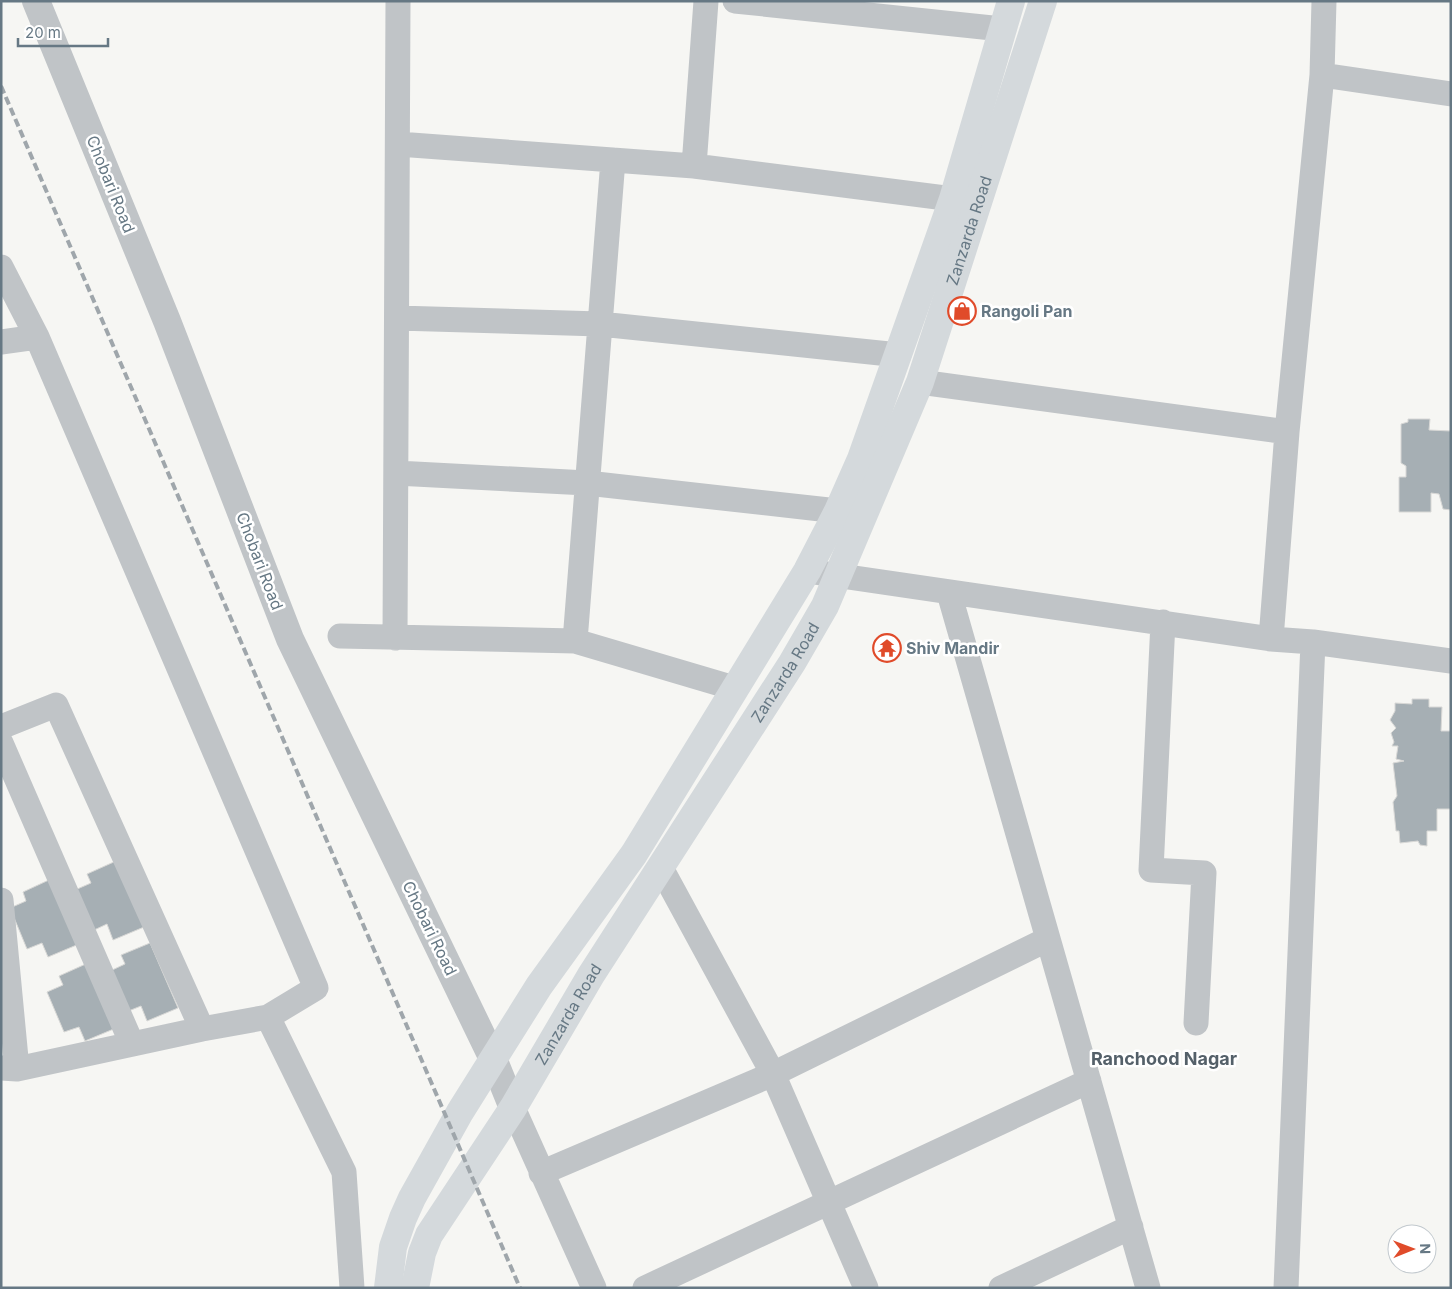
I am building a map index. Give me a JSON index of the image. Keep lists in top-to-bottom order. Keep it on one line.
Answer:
{"streets":{"main road":["Zanzarda Road"],"street":["Chobari Road"]},"crossings":[["Chobari Road","Zanzarda Road"]],"districts":["Ranchood Nagar"],"places":{"shop":["Rangoli Pan"],"temple":["Shiv Mandir"]},"scale_bar":"20 m","north":"right"}
